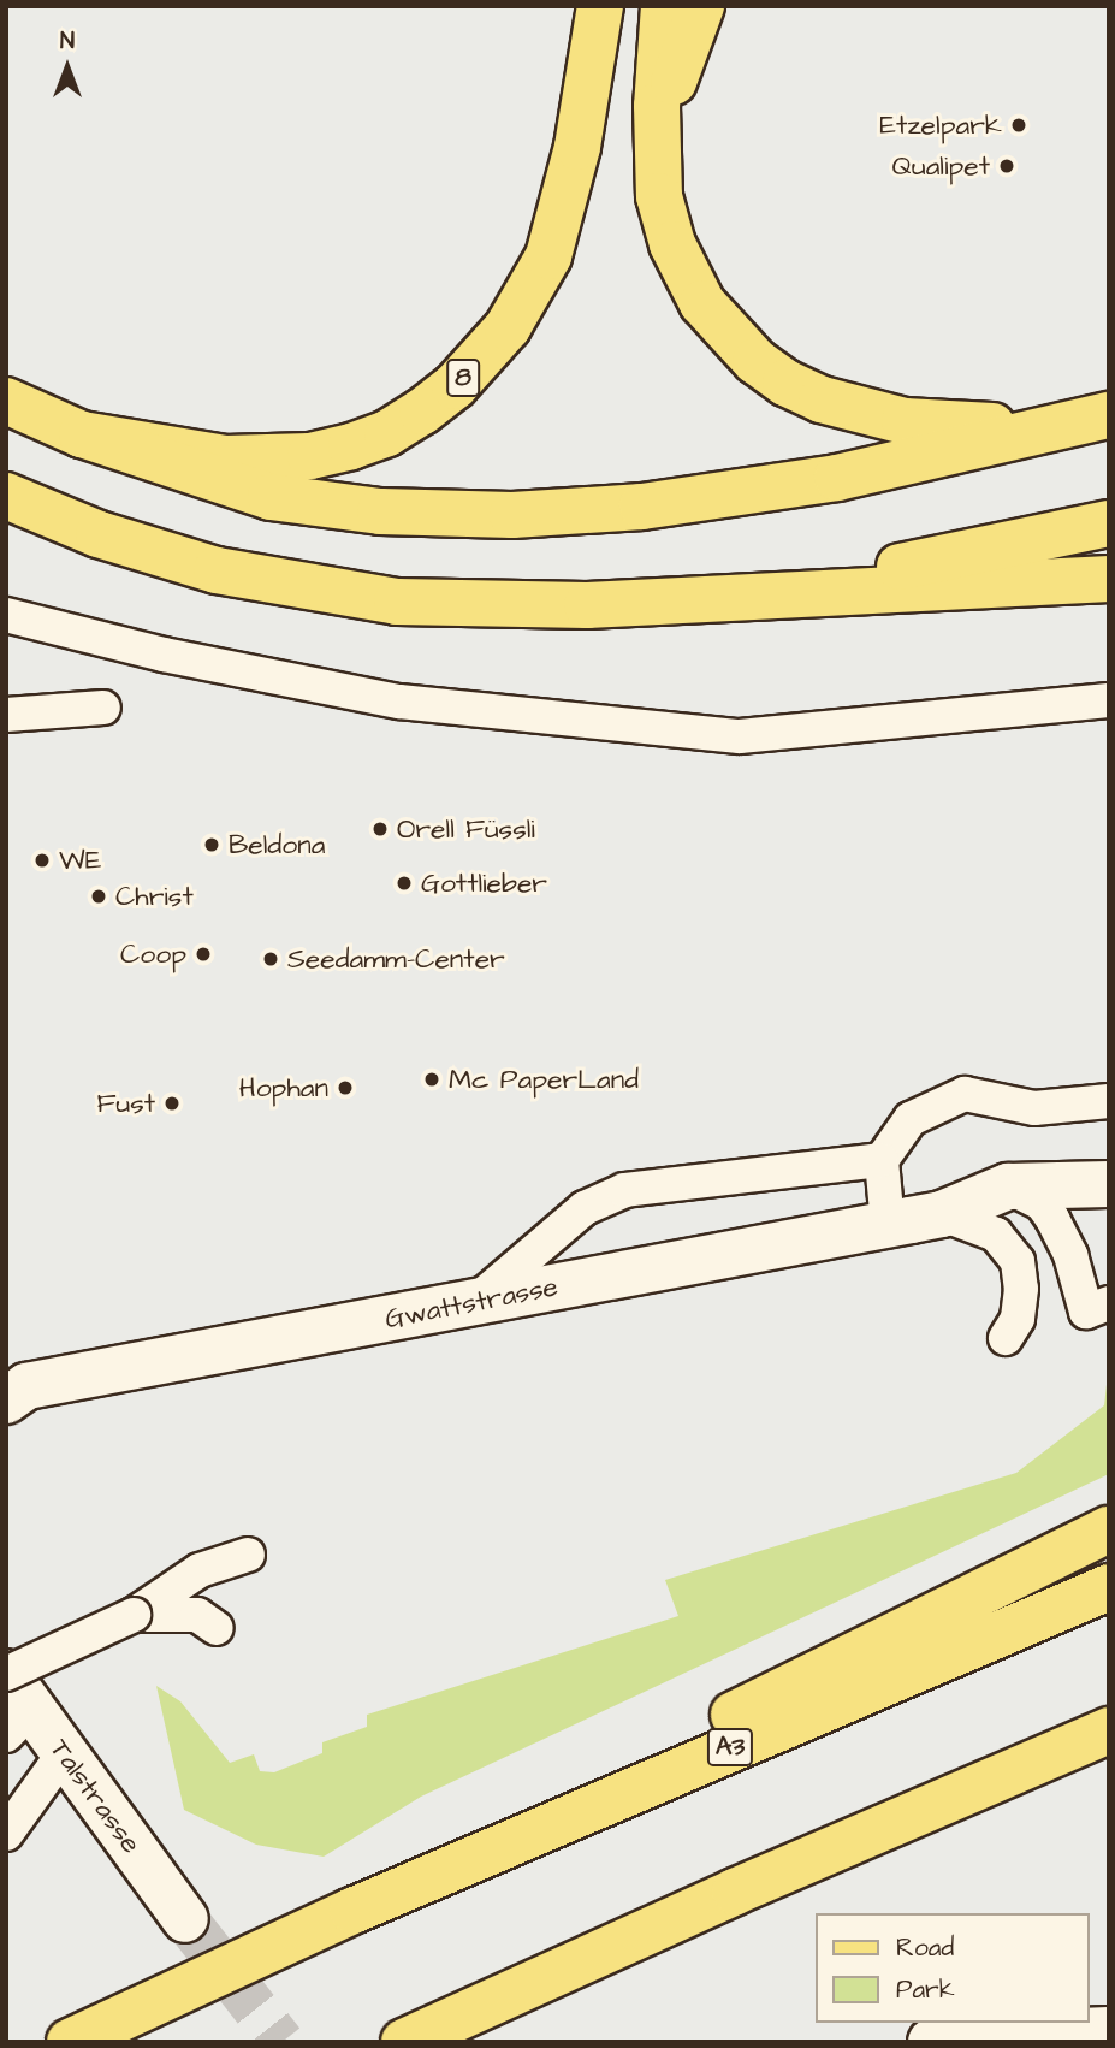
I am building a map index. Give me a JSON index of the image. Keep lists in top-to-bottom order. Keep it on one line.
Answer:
{"streets":{"main road":["8","A3"],"street":["Gwattstrasse","Talstrasse"]},"places":["Etzelpark","Qualipet","Orell Füssli","Beldona","WE","Gottlieber","Christ","Coop","Seedamm-Center","Mc PaperLand","Hophan","Fust"],"legend":["Road","Park"],"north":"top"}
